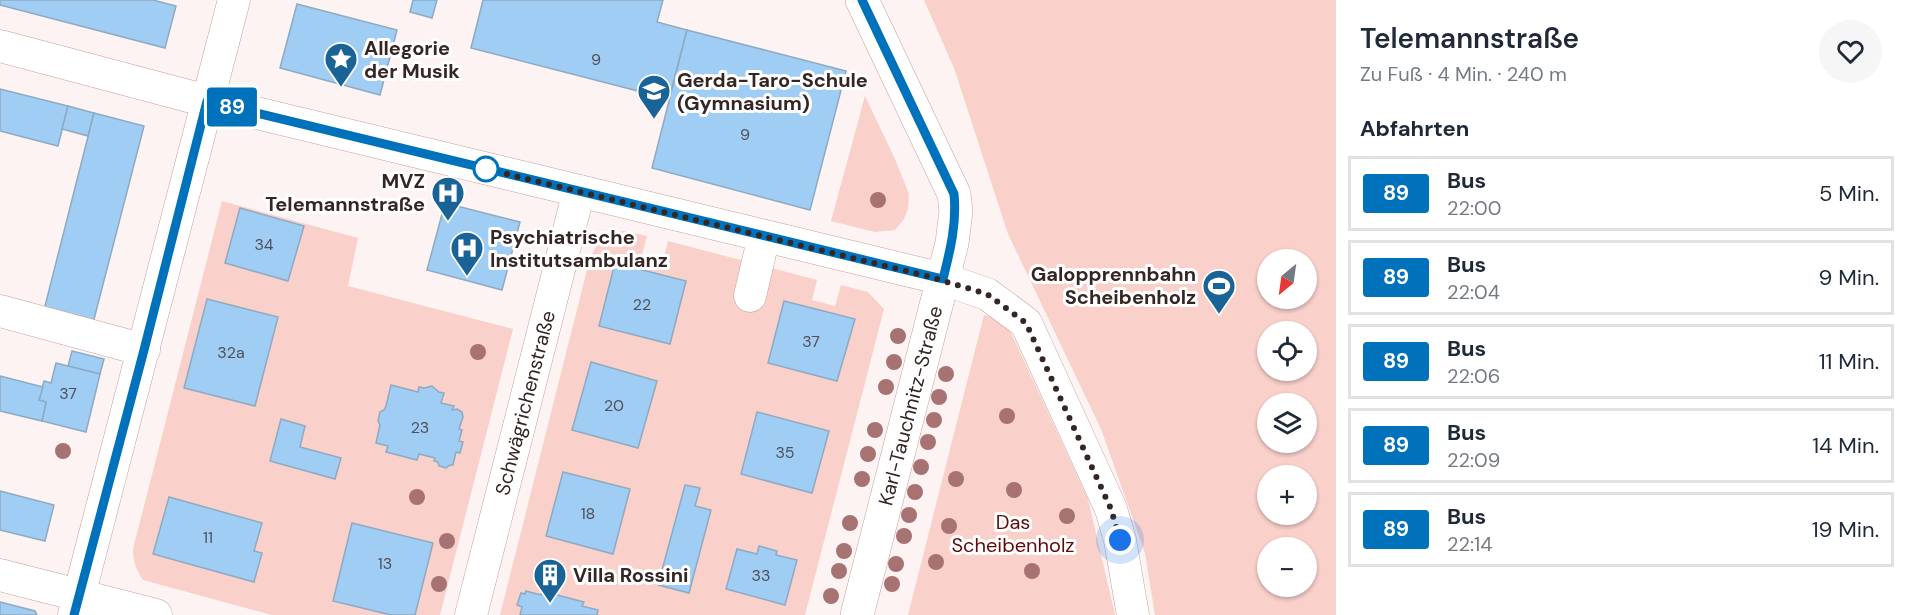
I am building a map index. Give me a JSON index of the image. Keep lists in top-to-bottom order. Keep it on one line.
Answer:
{"streets":{"main road":["Karl-Tauchnitz-Straße"],"street":["Schwägrichenstraße"]},"parks":["Das Scheibenholz"],"places":{"place":["Allegorie der Musik"],"school or university":["Gerda-Taro-Schule (Gymnasium)"],"hospital":["MVZ Telemannstraße","Psychiatrische Institutsambulanz"],"sports":["Galopprennbahn Scheibenholz"],"building":["Villa Rossini"]},"lines":["bus line 89"],"house_numbers":["9","9","34","22","37","32a","37","20","23","35","18","11","13","33"],"north":"bottom left","page":{"on_map":"89","heading":[["Telemannstraße","Zu Fuß · 4 Min. · 240 m"],"Abfahrten"],"list":[{"mark":"89","name":"Bus","note":"22:00","value":"5 Min."},{"mark":"89","name":"Bus","note":"22:04","value":"9 Min."},{"mark":"89","name":"Bus","note":"22:06","value":"11 Min."},{"mark":"89","name":"Bus","note":"22:09","value":"14 Min."},{"mark":"89","name":"Bus","note":"22:14","value":"19 Min."}],"map_buttons":["+","−"]}}
